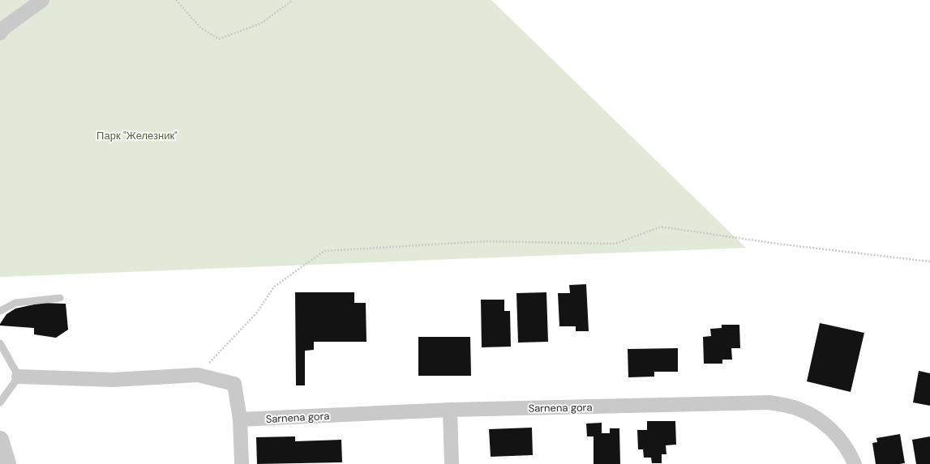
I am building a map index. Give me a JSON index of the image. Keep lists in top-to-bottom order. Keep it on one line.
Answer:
{"streets":{"street":["Sarnena gora"]},"parks":["Парк \"Железник\""]}
